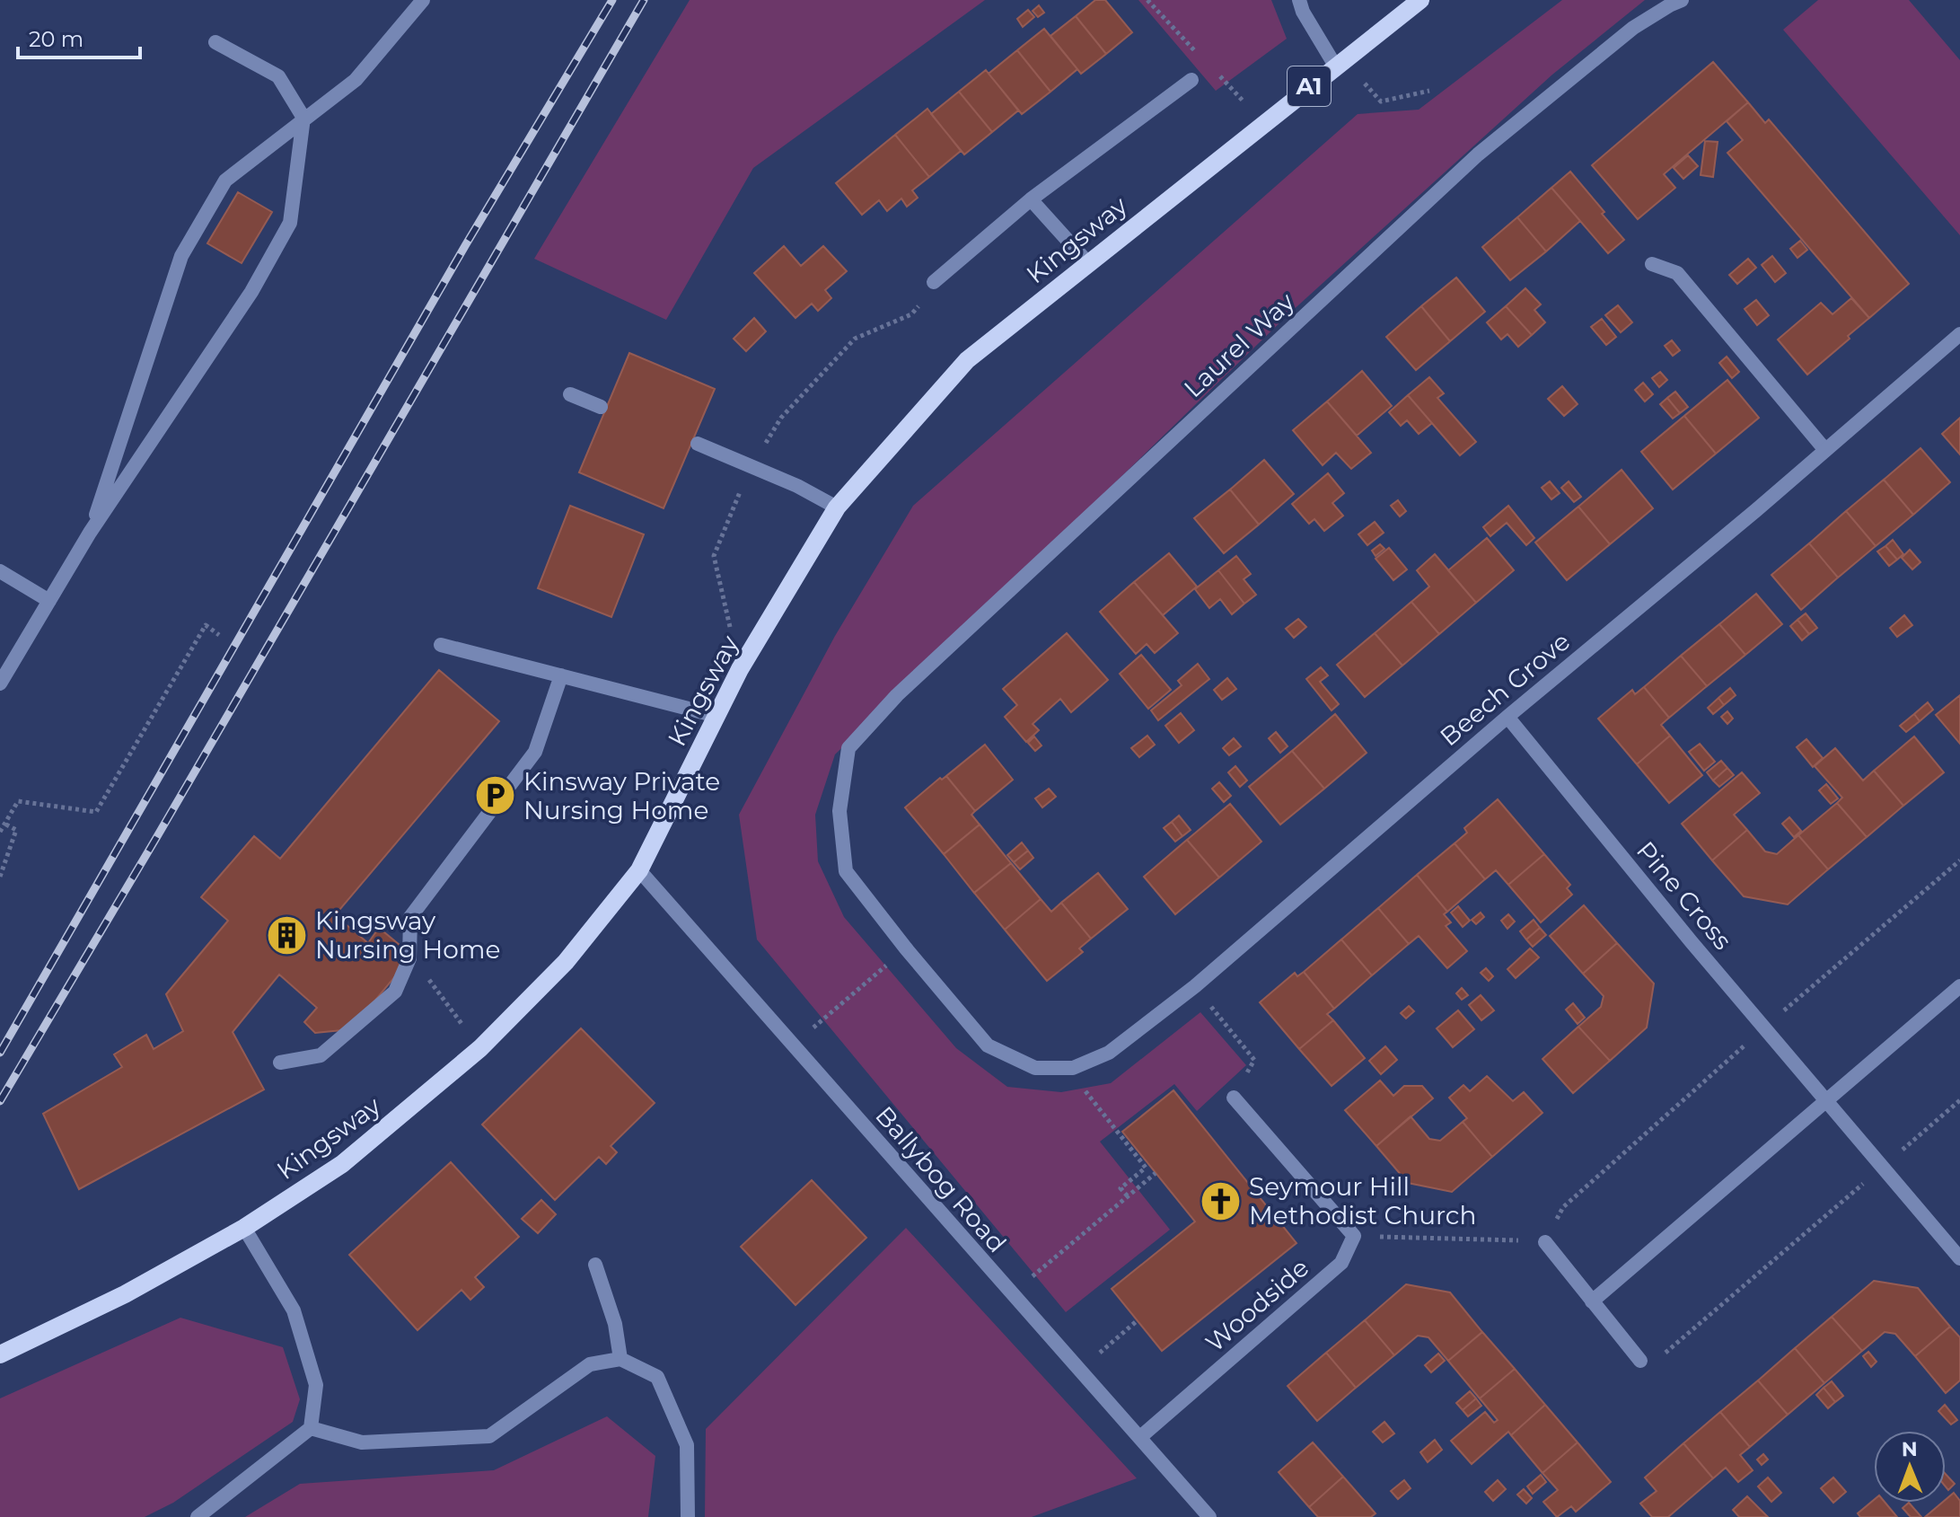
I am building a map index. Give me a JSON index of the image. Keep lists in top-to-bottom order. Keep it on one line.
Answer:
{"streets":{"main road":["A1","Kingsway"],"street":["Laurel Way","Beech Grove","Pine Cross","Ballybog Road","Woodside"]},"crossings":[["Kingsway","Ballybog Road"],["Beech Grove","Pine Cross"],["Ballybog Road","Woodside"]],"places":{"parking":["Kinsway Private Nursing Home"],"building":["Kingsway Nursing Home"],"church":["Seymour Hill Methodist Church"]},"scale_bar":"20 m","north":"top"}
